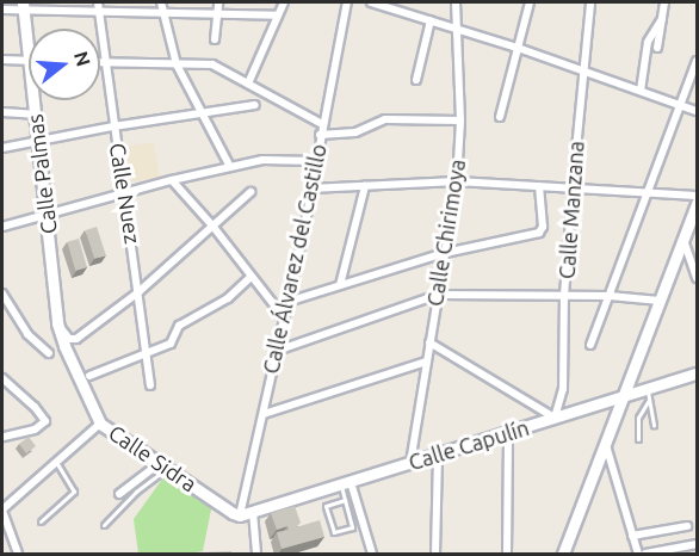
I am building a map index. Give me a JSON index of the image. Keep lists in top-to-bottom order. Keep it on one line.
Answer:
{"streets":{"street":["Calle Palmas","Calle Nuez","Calle Manzana","Calle Chirimoya","Calle Álvarez del Castillo","Calle Capulín","Calle Sidra"]},"crossings":[["Calle Palmas","Calle Sidra"],["Calle Manzana","Calle Capulín"],["Calle Chirimoya","Calle Capulín"],["Calle Álvarez del Castillo","Calle Capulín"],["Calle Álvarez del Castillo","Calle Sidra"],["Calle Capulín","Calle Sidra"]],"north":"right"}
